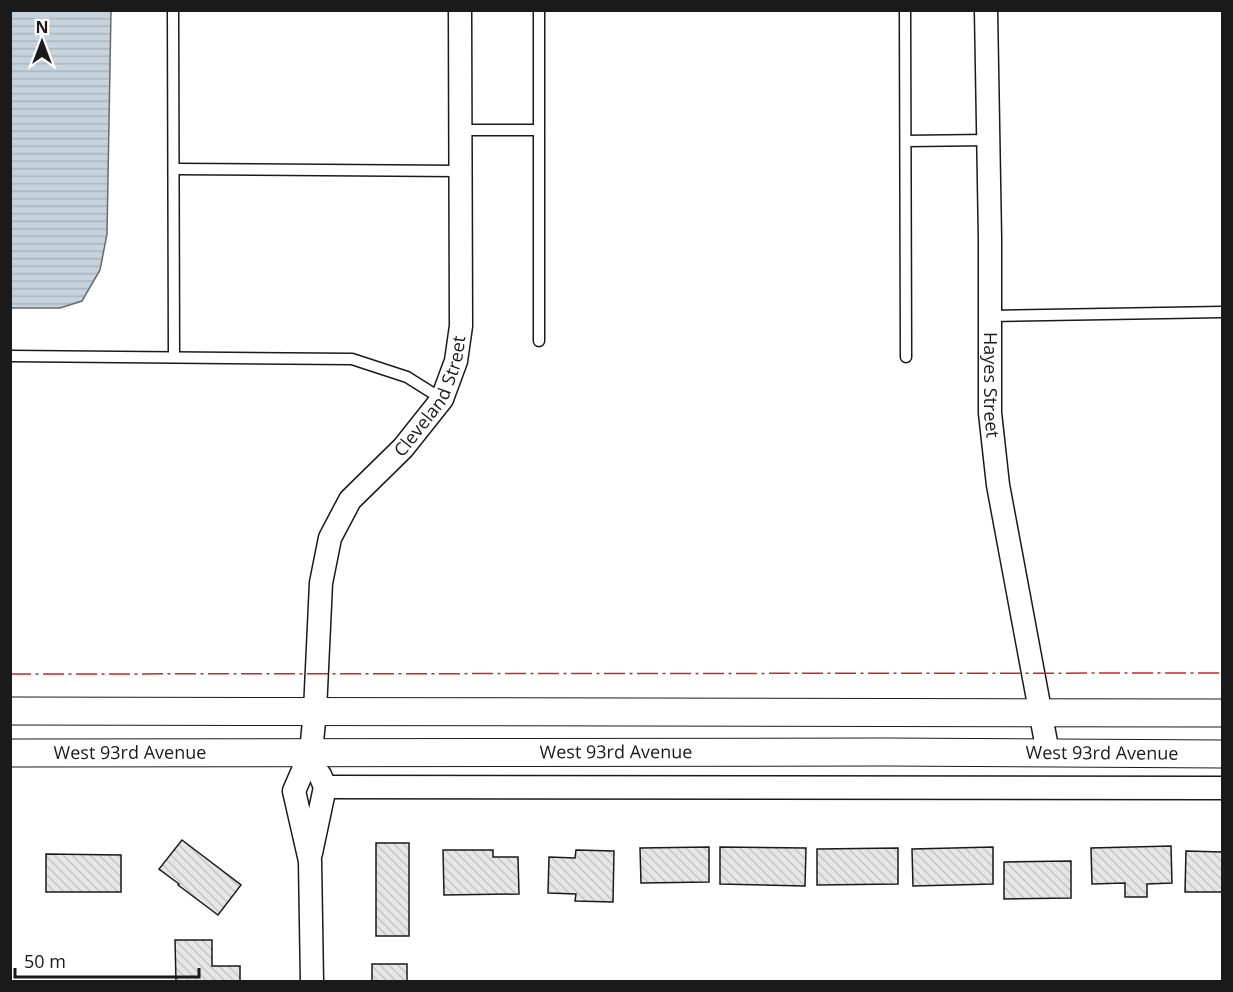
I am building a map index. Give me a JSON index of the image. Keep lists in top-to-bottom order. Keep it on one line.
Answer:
{"streets":{"street":["Hayes Street","Cleveland Street","West 93rd Avenue"]},"crossings":[["Hayes Street","West 93rd Avenue"],["Cleveland Street","West 93rd Avenue"]],"scale_bar":"50 m","north":"top"}
